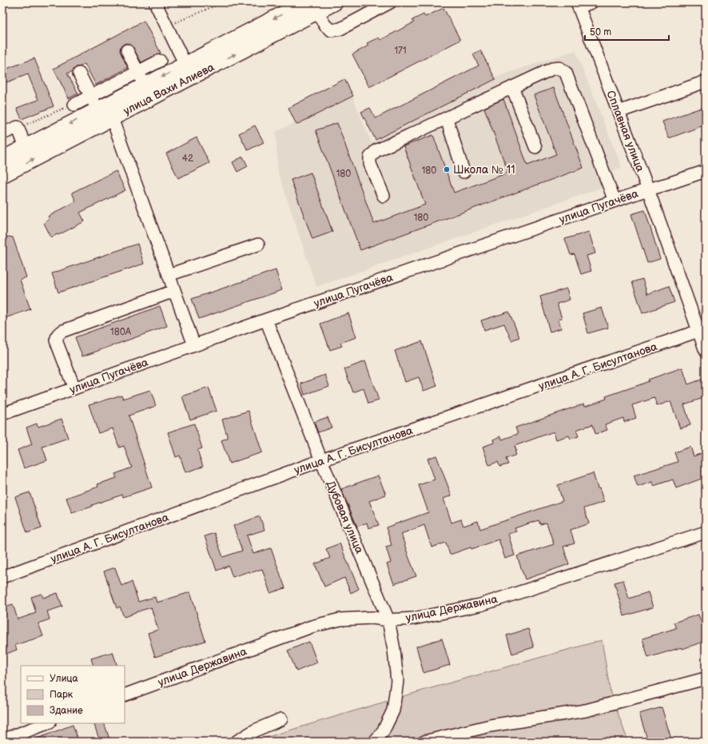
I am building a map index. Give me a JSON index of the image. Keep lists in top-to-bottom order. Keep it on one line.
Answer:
{"streets":{"main road":["улица Вахи Алиева"],"street":["Сплавная улица","улица Пугачёва","улица А. Г. Бисултанова","Дубовая улица","улица Державина"]},"crossings":[["Сплавная улица","улица Пугачёва"],["Сплавная улица","улица А. Г. Бисултанова"],["улица Пугачёва","Дубовая улица"],["улица А. Г. Бисултанова","Дубовая улица"],["Дубовая улица","улица Державина"]],"places":["Школа № 11"],"house_numbers":["171","42","180","180","180","180А"],"legend":["Улица","Парк","Здание"],"scale_bar":"50 m"}
